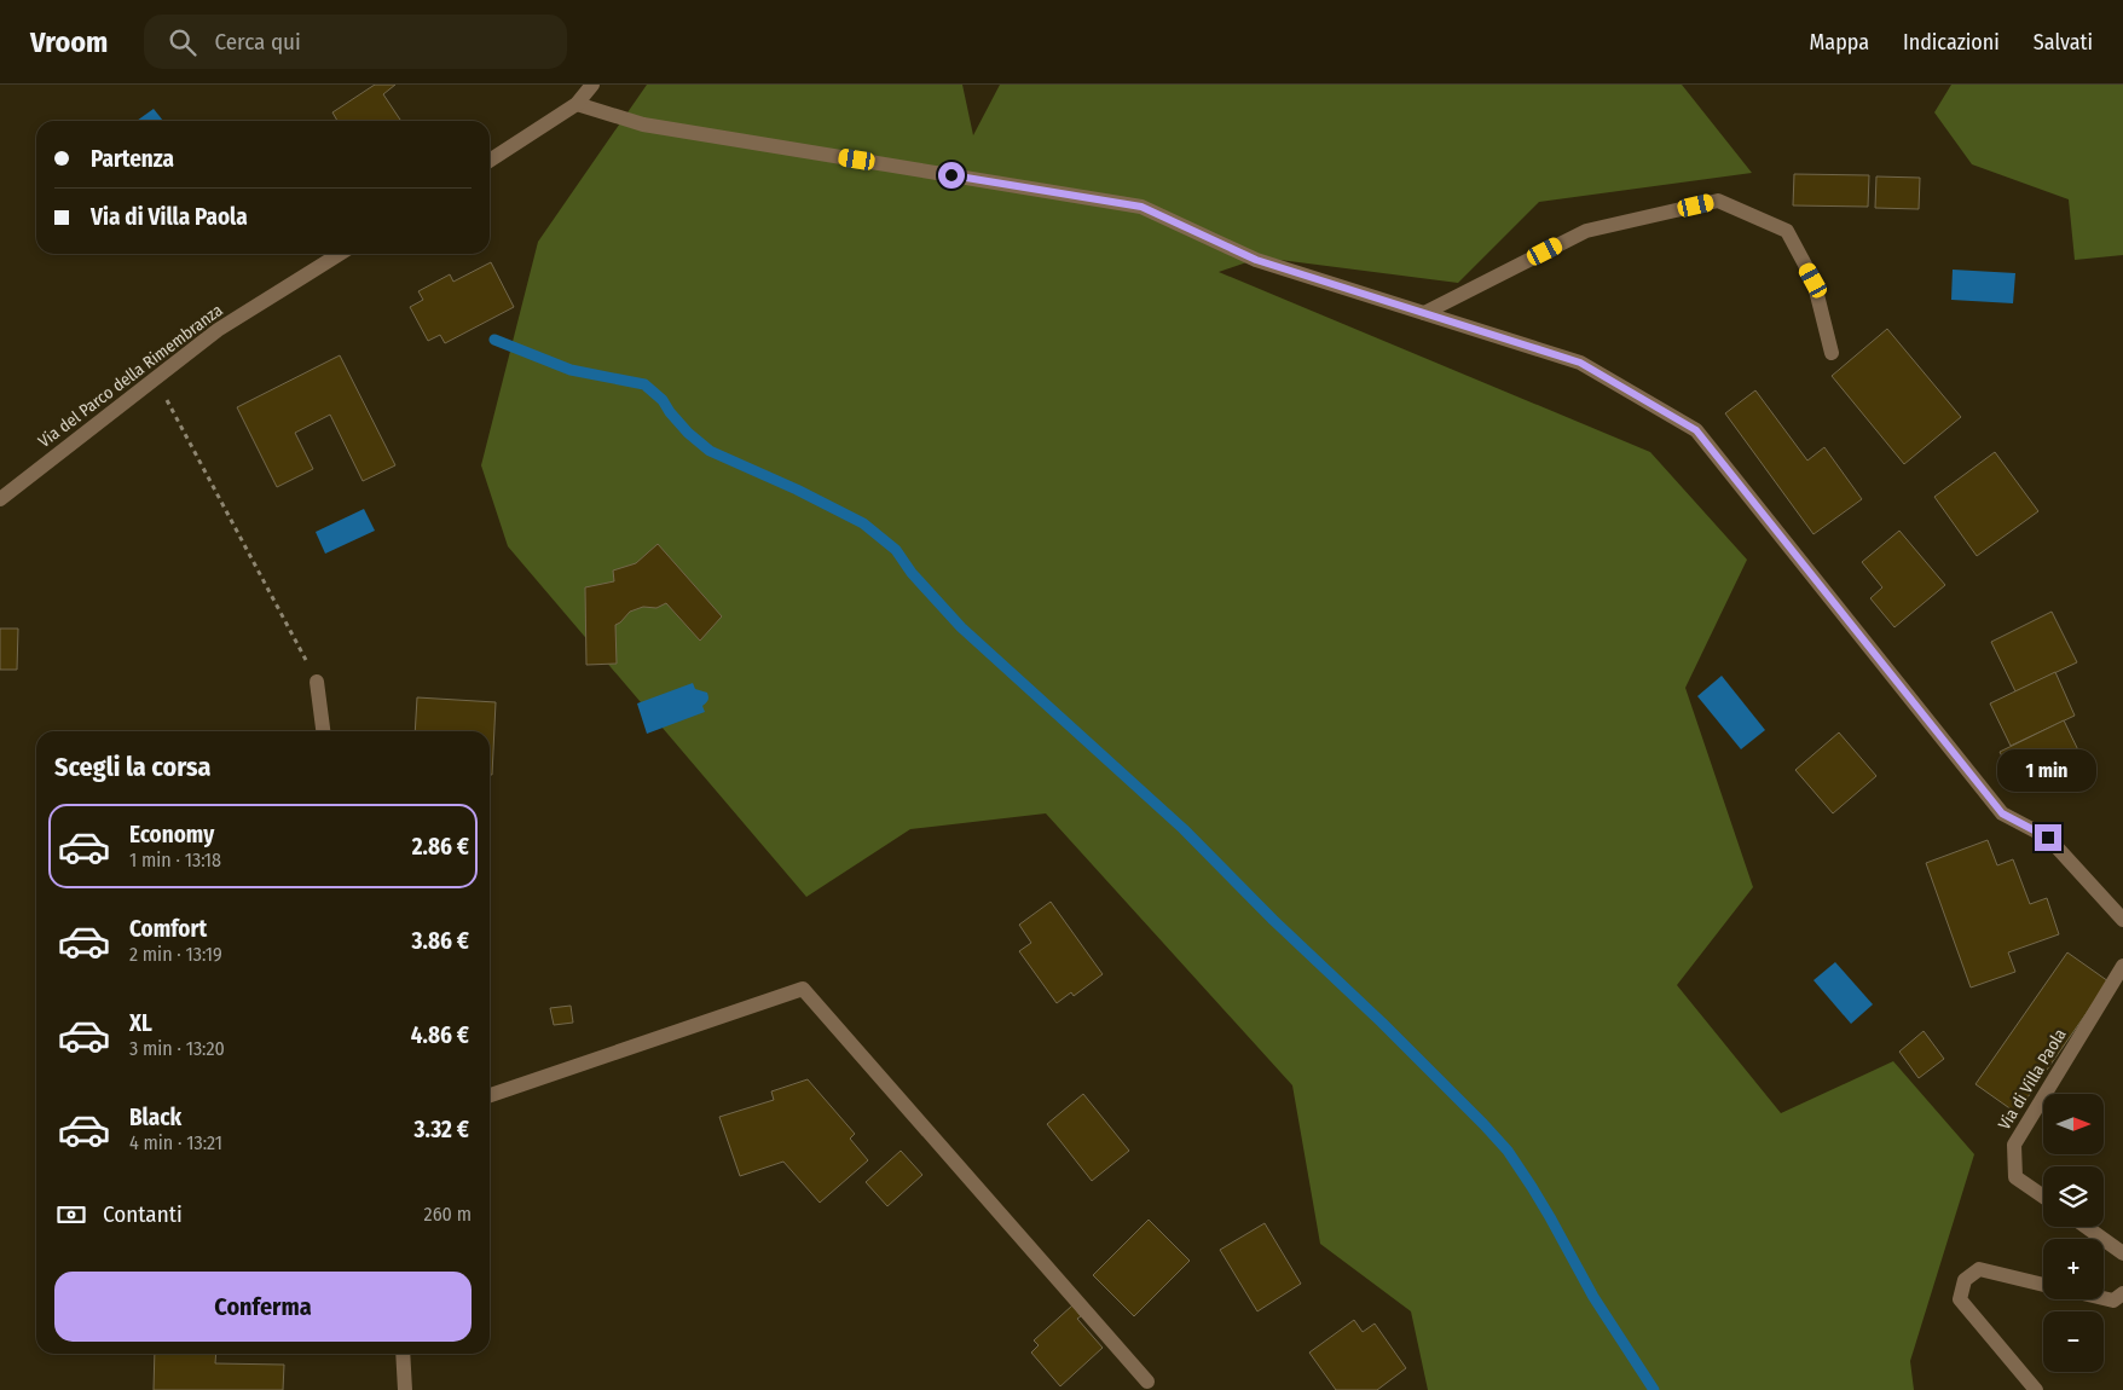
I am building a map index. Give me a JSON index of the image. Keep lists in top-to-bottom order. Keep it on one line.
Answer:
{"streets":{"street":["Via del Parco della Rimembranza","Via di Villa Paola"]},"north":"right","page":{"header":"Vroom","search":"Cerca qui","nav":["Mappa","Indicazioni","Salvati"],"banner":["Partenza","Via di Villa Paola"],"heading":"Scegli la corsa","bubble":"1 min","list":[{"name":"Economy","note":"1 min · 13:18","value":"2.86 €"},{"name":"Comfort","note":"2 min · 13:19","value":"3.86 €"},{"name":"XL","note":"3 min · 13:20","value":"4.86 €"},{"name":"Black","note":"4 min · 13:21","value":"3.32 €"}],"map_buttons":["+","−"],"pay":["Contanti","260 m"],"buttons":"Conferma"}}
